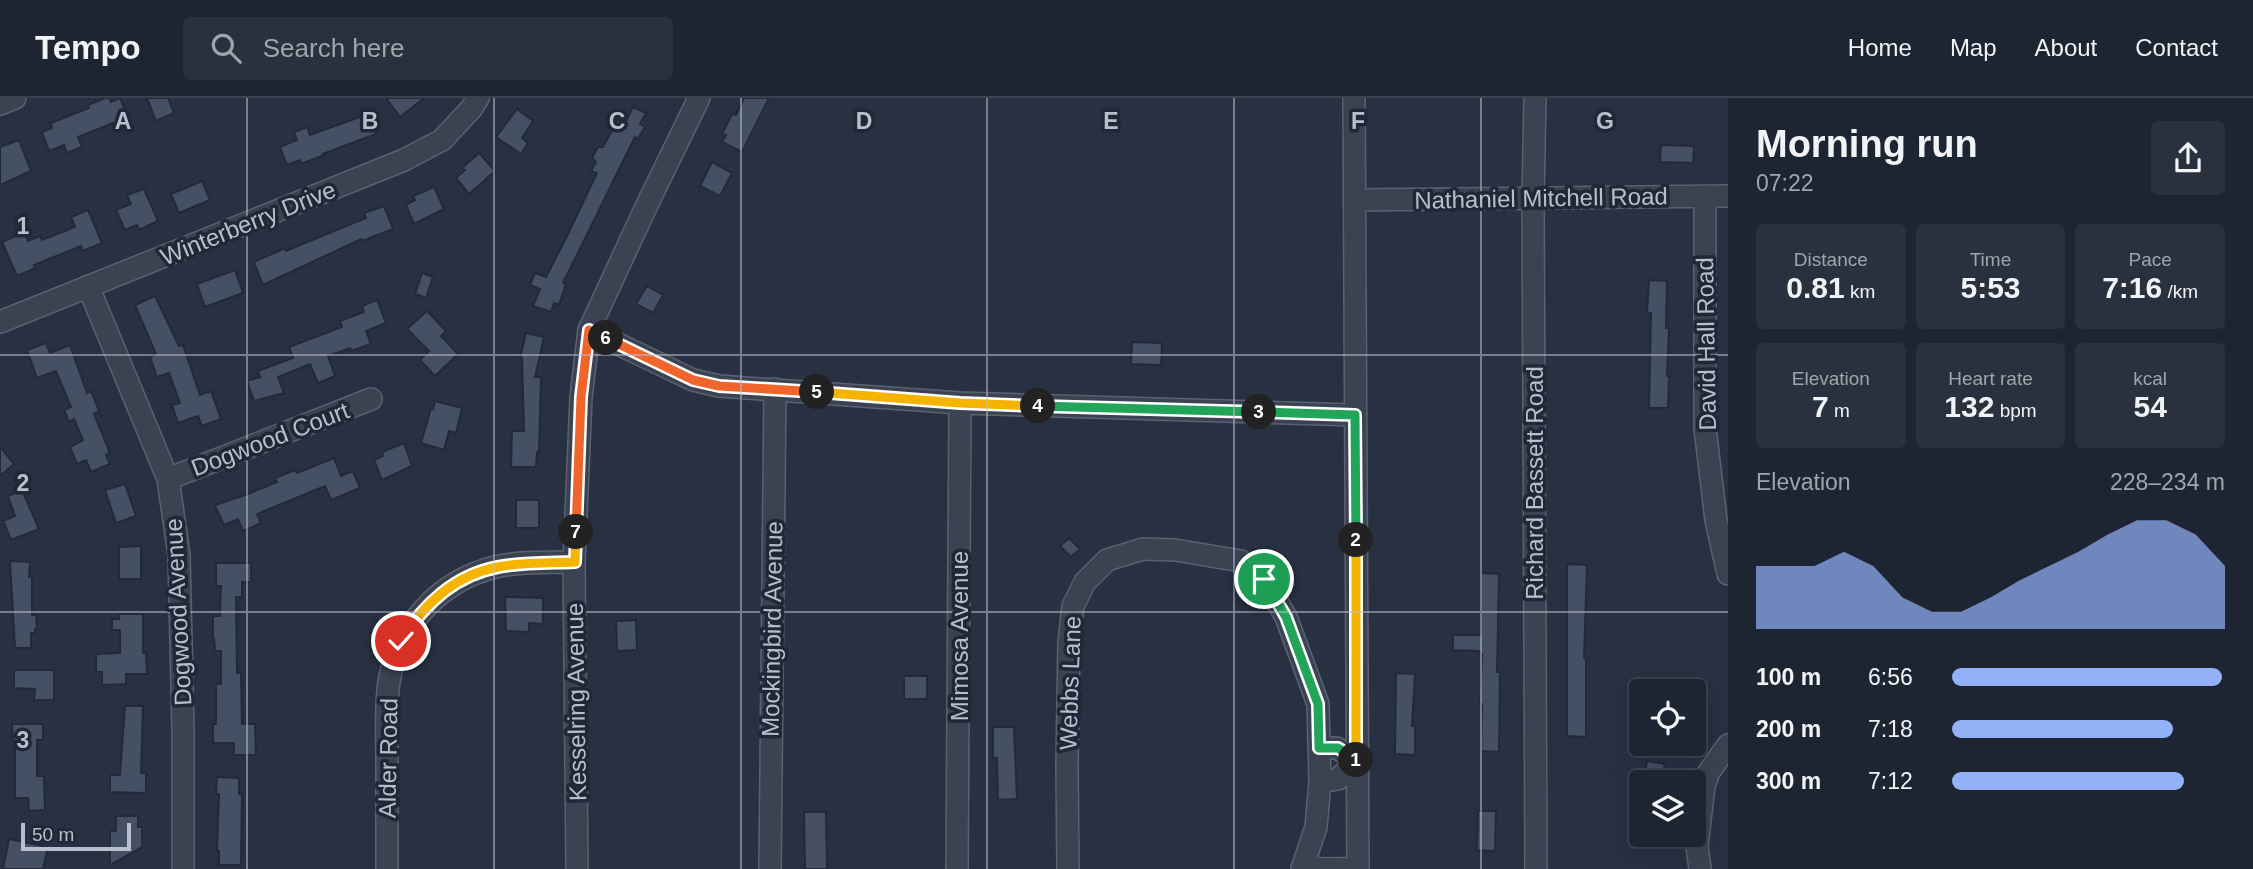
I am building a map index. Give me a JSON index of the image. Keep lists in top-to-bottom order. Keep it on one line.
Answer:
{"streets":{"street":["Nathaniel Mitchell Road","Winterberry Drive","David Hall Road","Dogwood Court","Richard Bassett Road","Dogwood Avenue","Mockingbird Avenue","Mimosa Avenue","Webbs Lane","Kesselring Avenue","Alder Road"]},"crossings":[["Nathaniel Mitchell Road","David Hall Road"],["Nathaniel Mitchell Road","Richard Bassett Road"],["Winterberry Drive","Dogwood Avenue"],["Dogwood Court","Dogwood Avenue"],["Kesselring Avenue","Alder Road"]],"scale_bar":"50 m","page":{"header":"Tempo","search":"Search here","nav":["Home","Map","About","Contact"],"heading":["Morning run","07:22"],"stats":[["Distance","0.81 km"],["Time","5:53"],["Pace","7:16 /km"],["Elevation","7 m"],["Heart rate","132 bpm"],["kcal","54"]],"pins":["6","5","4","3","7","2","1"],"chart":["Elevation","228–234 m"],"list":[{"name":"100 m","note":"6:56"},{"name":"200 m","note":"7:18"},{"name":"300 m","note":"7:12"}],"scale":"50 m"},"grid":{"columns":["A","B","C","D","E","F","G"],"rows":["1","2","3"]}}
